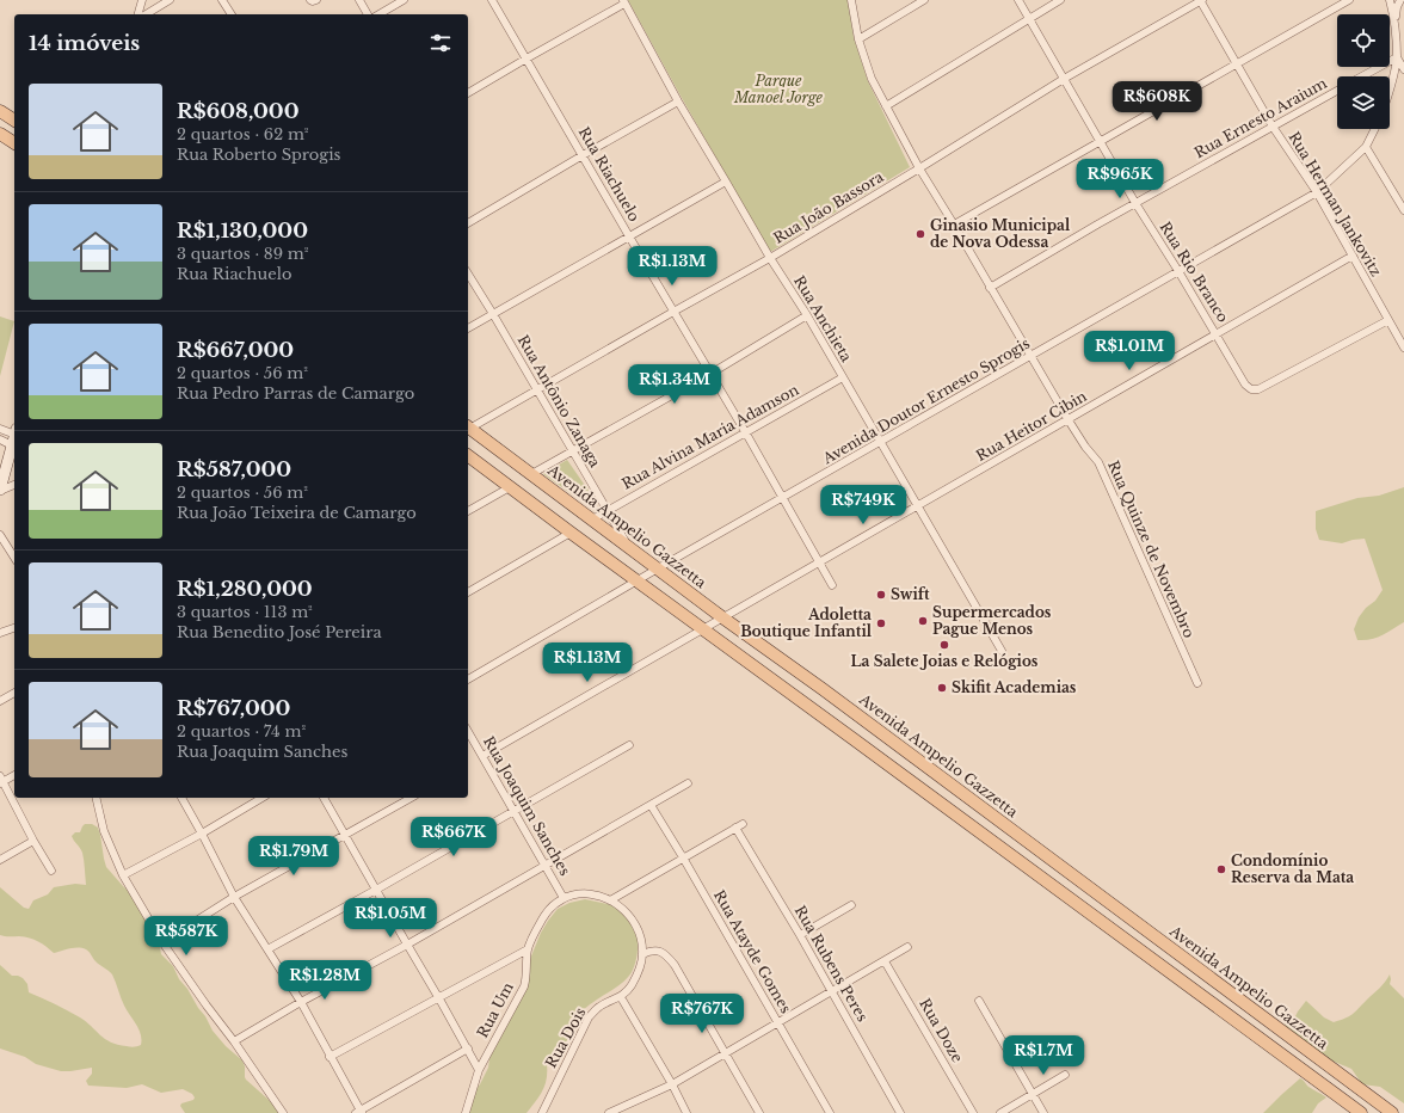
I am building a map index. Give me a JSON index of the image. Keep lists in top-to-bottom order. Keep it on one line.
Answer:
{"streets":{"main road":["Avenida Ampelio Gazzetta"],"street":["Rua Ernesto Araium","Rua Riachuelo","Rua Herman Jankovitz","Rua João Bassora","Rua Rio Branco","Rua Anchieta","Rua Antônio Zanaga","Avenida Doutor Ernesto Sprogis","Rua Heitor Cibin","Rua Alvina Maria Adamson","Rua Quinze de Novembro","Rua Joaquim Sanches","Rua Atayde Gomes","Rua Rubens Peres","Rua Um","Rua Doze","Rua Dois"]},"crossings":[["Rua Ernesto Araium","Rua Herman Jankovitz"],["Rua Ernesto Araium","Rua Rio Branco"],["Rua Ernesto Araium","Rua Quinze de Novembro"],["Rua Riachuelo","Rua João Bassora"],["Rua Riachuelo","Avenida Doutor Ernesto Sprogis"],["Rua Riachuelo","Rua Heitor Cibin"],["Rua Riachuelo","Rua Alvina Maria Adamson"],["Rua Herman Jankovitz","Rua João Bassora"],["Rua Herman Jankovitz","Rua Rio Branco"],["Rua Herman Jankovitz","Avenida Doutor Ernesto Sprogis"],["Rua Herman Jankovitz","Rua Heitor Cibin"],["Rua João Bassora","Rua Rio Branco"],["Rua João Bassora","Rua Anchieta"],["Rua João Bassora","Rua Antônio Zanaga"],["Rua João Bassora","Rua Quinze de Novembro"],["Rua Rio Branco","Avenida Doutor Ernesto Sprogis"],["Rua Rio Branco","Rua Heitor Cibin"],["Rua Anchieta","Avenida Doutor Ernesto Sprogis"],["Rua Anchieta","Rua Heitor Cibin"],["Rua Anchieta","Rua Alvina Maria Adamson"],["Rua Antônio Zanaga","Rua Alvina Maria Adamson"],["Rua Antônio Zanaga","Avenida Ampelio Gazzetta"],["Avenida Doutor Ernesto Sprogis","Avenida Ampelio Gazzetta"],["Avenida Doutor Ernesto Sprogis","Rua Quinze de Novembro"],["Rua Heitor Cibin","Avenida Ampelio Gazzetta"],["Rua Heitor Cibin","Rua Quinze de Novembro"],["Rua Heitor Cibin","Rua Joaquim Sanches"],["Rua Alvina Maria Adamson","Avenida Ampelio Gazzetta"],["Rua Joaquim Sanches","Rua Um"]],"parks":["Parque Manoel Jorge"],"places":["Ginasio Municipal de Nova Odessa","Swift","Supermercados Pague Menos","Adoletta Boutique Infantil","La Salete Joias e Relógios","Skifit Academias","Condomínio Reserva da Mata"],"page":{"heading":"14 imóveis","list":[{"name":"R$608,000","note":"2 quartos · 62 m² · Rua Roberto Sprogis"},{"name":"R$1,130,000","note":"3 quartos · 89 m² · Rua Riachuelo"},{"name":"R$667,000","note":"2 quartos · 56 m² · Rua Pedro Parras de Camargo"},{"name":"R$587,000","note":"2 quartos · 56 m² · Rua João Teixeira de Camargo"},{"name":"R$1,280,000","note":"3 quartos · 113 m² · Rua Benedito José Pereira"},{"name":"R$767,000","note":"2 quartos · 74 m² · Rua Joaquim Sanches"}],"price":["R$608K","R$965K","R$1.13M","R$1.01M","R$1.34M","R$749K","R$1.13M","R$667K","R$1.79M","R$1.05M","R$587K","R$1.28M","R$767K","R$1.7M"]}}
